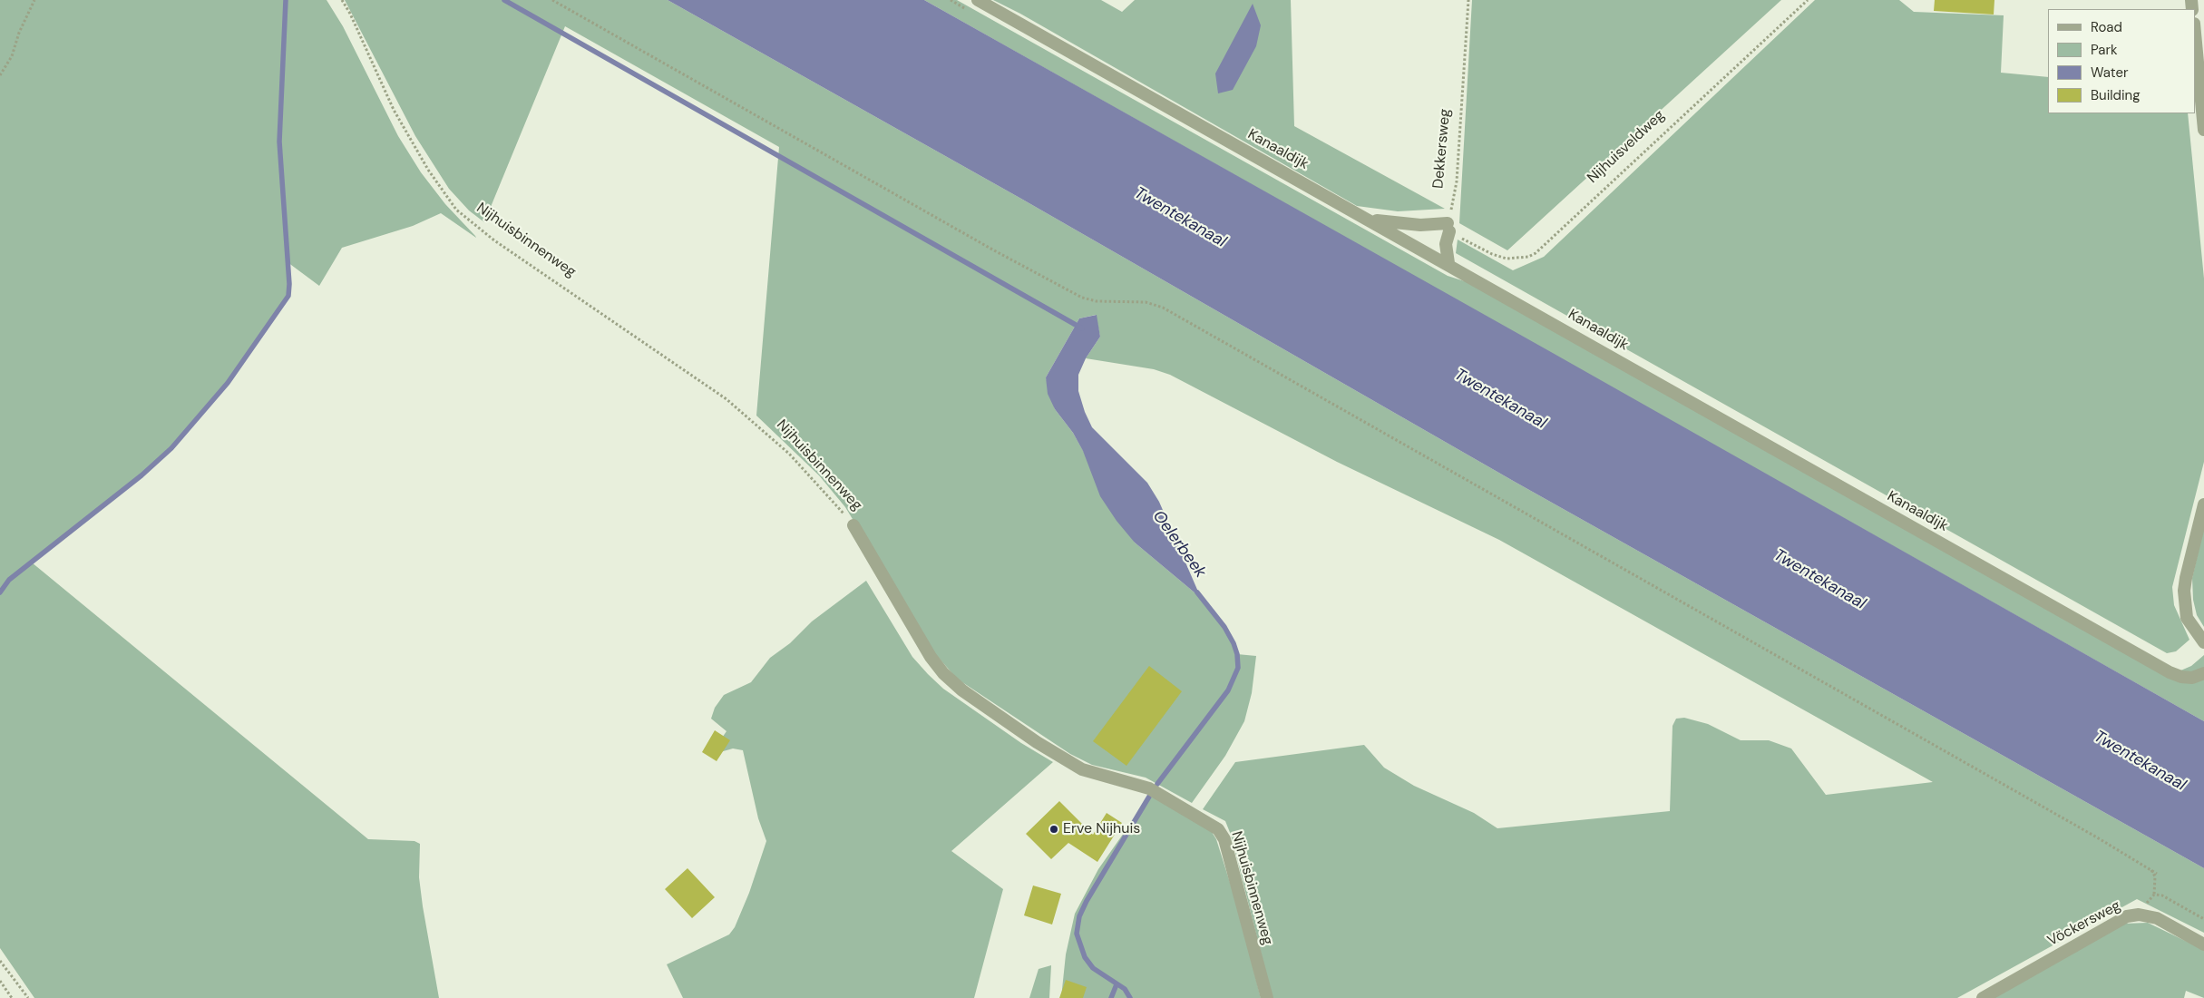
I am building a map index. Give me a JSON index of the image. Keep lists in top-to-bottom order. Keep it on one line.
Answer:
{"streets":{"street":["Kanaaldijk","Nijhuisbinnenweg","Vöckersweg"],"path":["Nijhuisveldweg","Dekkersweg"]},"crossings":[["Nijhuisveldweg","Dekkersweg"]],"water":["Twentekanaal","Oelerbeek"],"places":["Erve Nijhuis"],"legend":["Road","Park","Water","Building"]}
